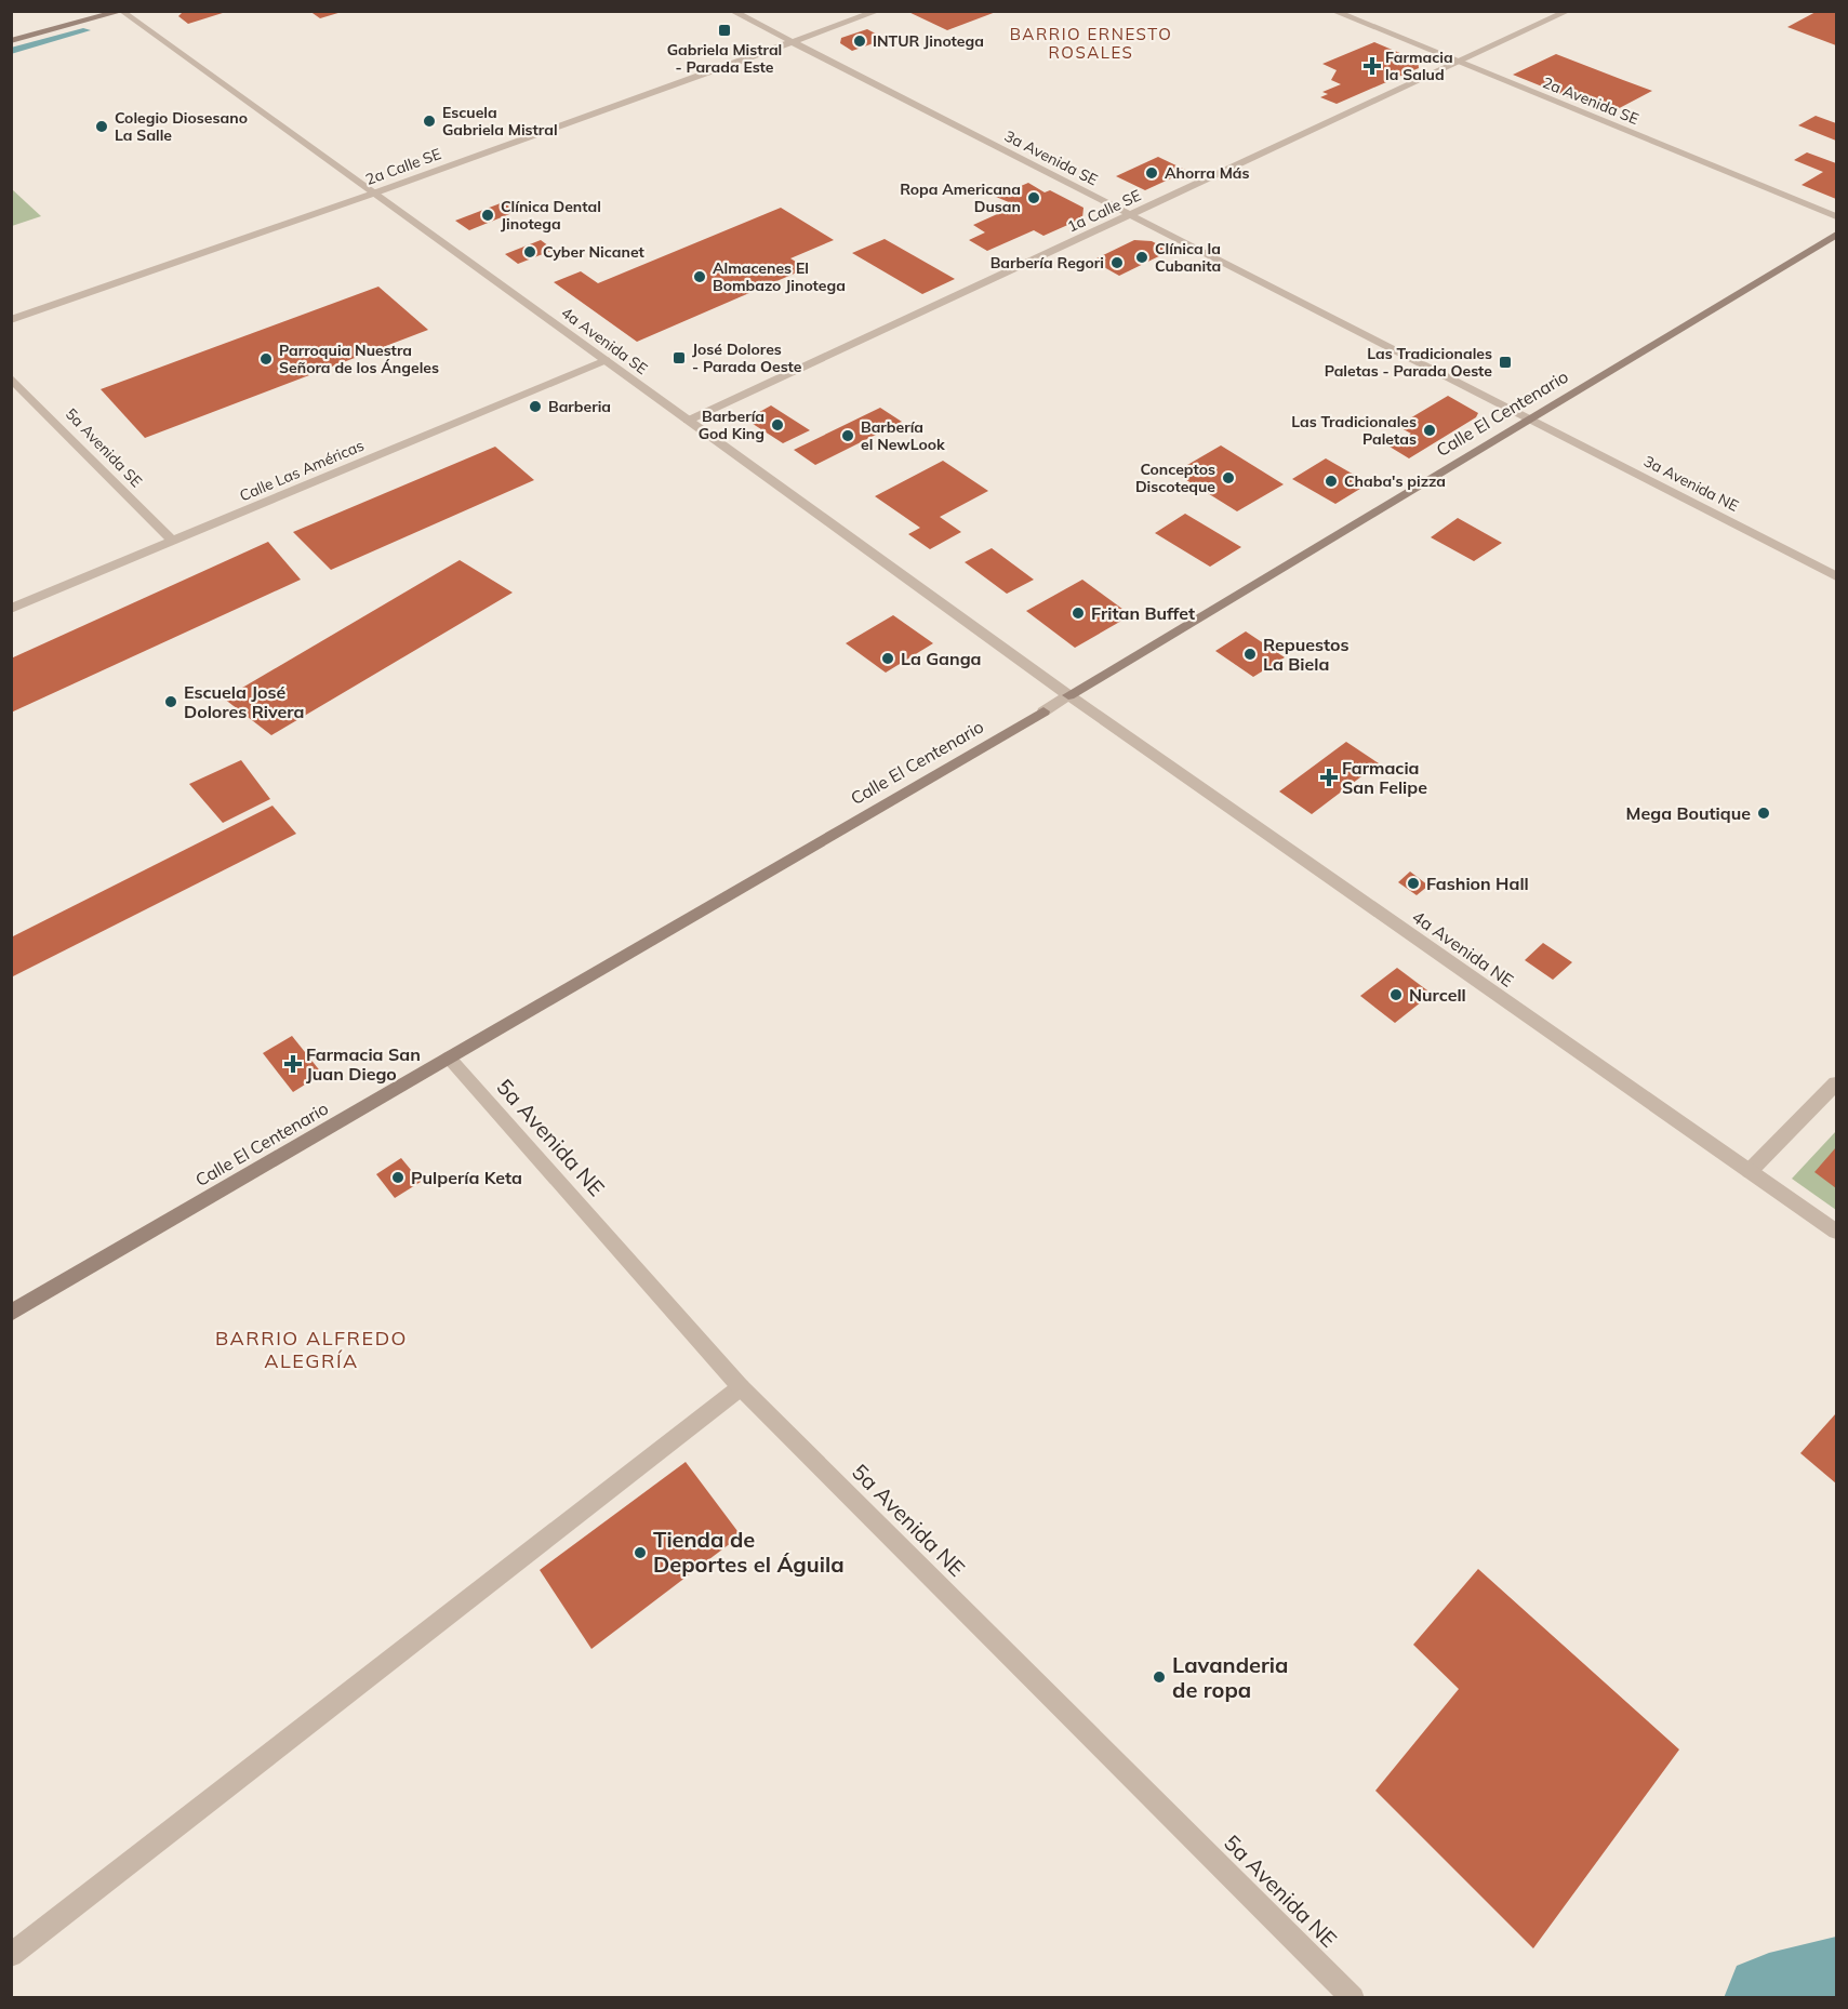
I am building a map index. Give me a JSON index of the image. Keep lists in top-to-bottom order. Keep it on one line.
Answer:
{"streets":{"main road":["Calle El Centenario"],"street":["2a Avenida SE","3a Avenida SE","2a Calle SE","1a Calle SE","4a Avenida SE","5a Avenida SE","Calle Las Américas","3a Avenida NE","4a Avenida NE","5a Avenida NE"]},"crossings":[["2a Avenida SE","1a Calle SE"],["3a Avenida SE","2a Calle SE"],["3a Avenida SE","1a Calle SE"],["3a Avenida SE","Calle El Centenario"],["3a Avenida SE","3a Avenida NE"],["2a Calle SE","4a Avenida SE"],["1a Calle SE","4a Avenida SE"],["4a Avenida SE","Calle El Centenario"],["4a Avenida SE","Calle Las Américas"],["4a Avenida SE","4a Avenida NE"],["Calle El Centenario","3a Avenida NE"],["Calle El Centenario","4a Avenida NE"],["Calle El Centenario","5a Avenida NE"],["5a Avenida SE","Calle Las Américas"]],"districts":["BARRIO ERNESTO ROSALES","BARRIO ALFREDO ALEGRÍA"],"places":{"transit":["Gabriela Mistral - Parada Este","José Dolores - Parada Oeste","Las Tradicionales Paletas - Parada Oeste"],"other":["INTUR Jinotega","Escuela Gabriela Mistral","Colegio Diosesano La Salle","Ahorra Más","Ropa Americana Dusan","Clínica Dental Jinotega","Cyber Nicanet","Clínica la Cubanita","Barbería Regori","Almacenes El Bombazo Jinotega","Parroquia Nuestra Señora de los Ángeles","Barberia","Barbería God King","Las Tradicionales Paletas","Barbería el NewLook","Conceptos Discoteque","Chaba's pizza","Fritan Buffet","Repuestos La Biela","La Ganga","Escuela José Dolores Rivera","Mega Boutique","Fashion Hall","Nurcell","Pulpería Keta","Tienda de Deportes el Águila","Lavanderia de ropa"],"health":["Farmacia la Salud","Farmacia San Felipe","Farmacia San Juan Diego"]}}
